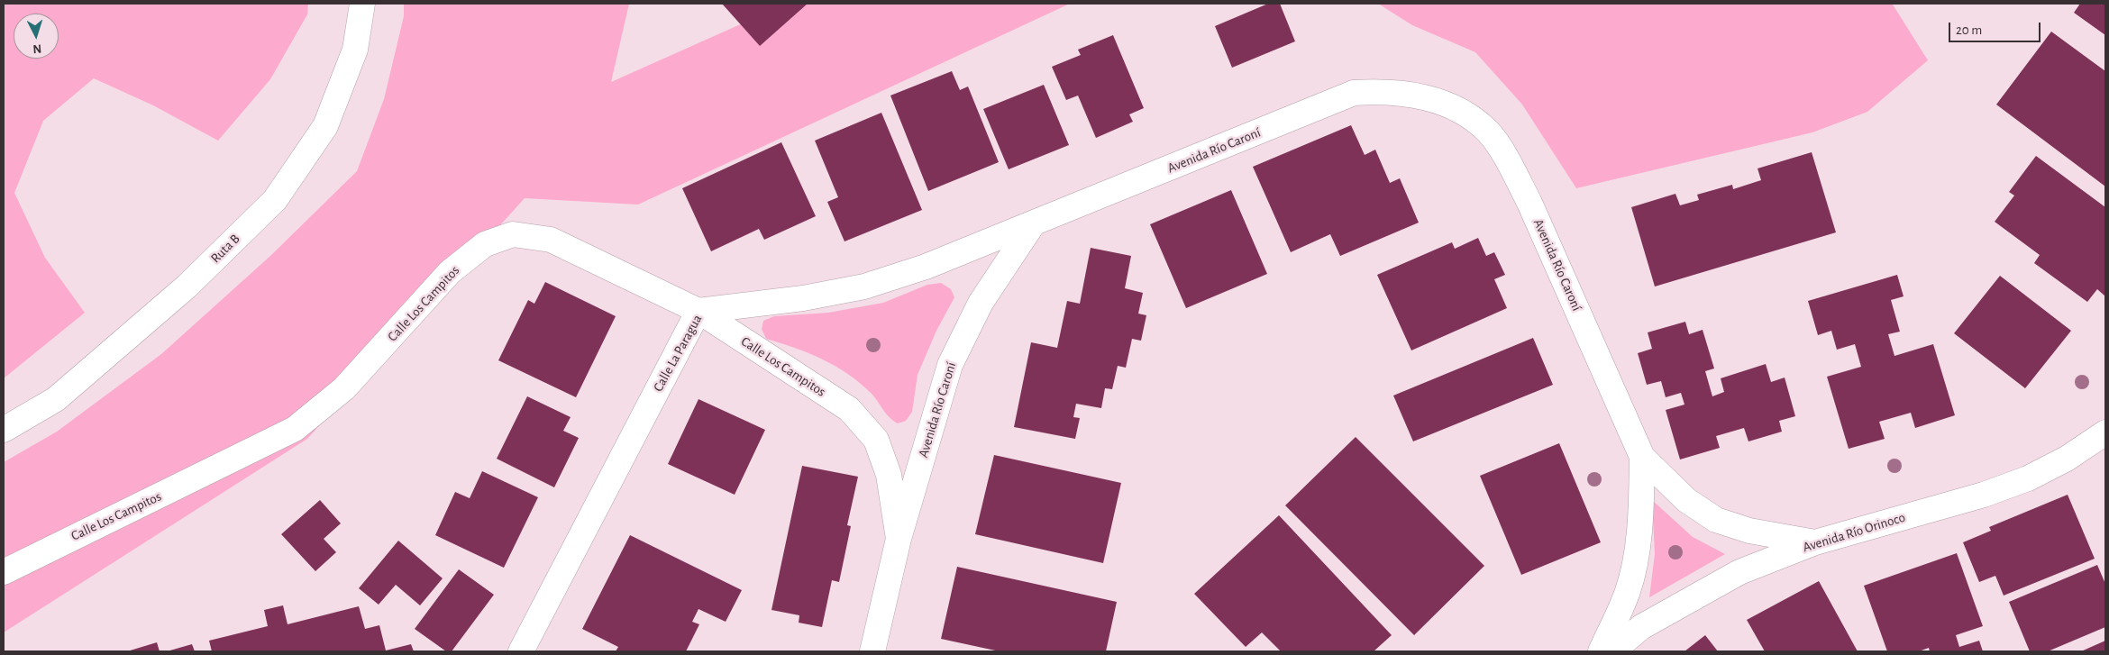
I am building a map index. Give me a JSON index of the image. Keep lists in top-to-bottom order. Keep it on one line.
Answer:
{"streets":{"street":["Avenida Río Caroní","Ruta B","Calle Los Campitos","Calle La Paragua","Avenida Río Orinoco"]},"crossings":[["Avenida Río Caroní","Calle Los Campitos"],["Avenida Río Caroní","Calle La Paragua"],["Avenida Río Caroní","Avenida Río Orinoco"],["Calle Los Campitos","Calle La Paragua"]],"scale_bar":"20 m","north":"bottom"}
